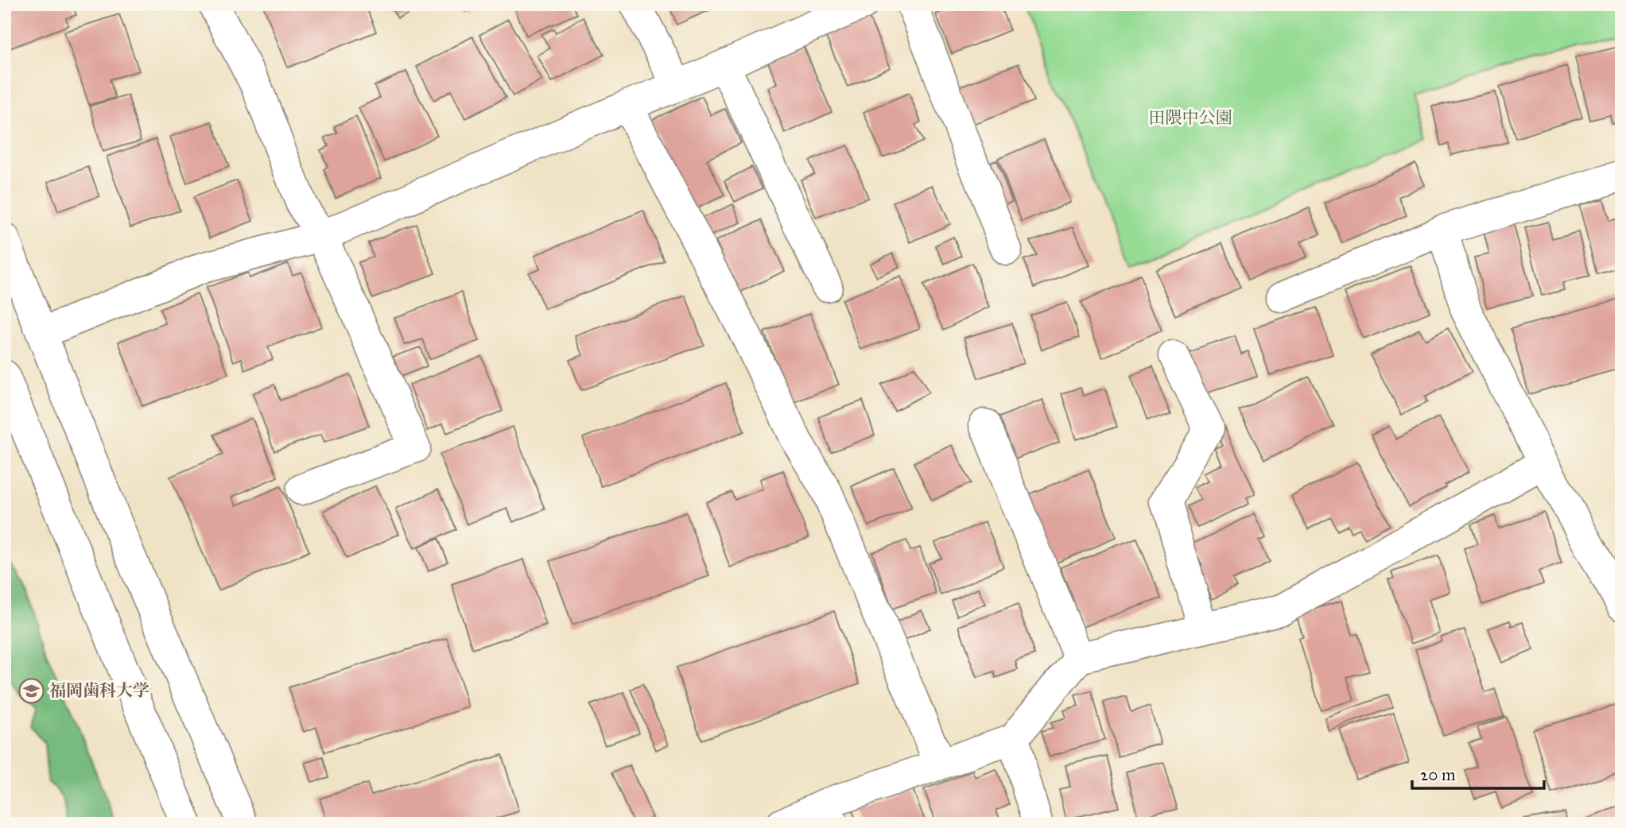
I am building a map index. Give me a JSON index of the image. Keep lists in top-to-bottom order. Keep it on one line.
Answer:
{"parks":["田隈中公園"],"places":{"school or university":["福岡歯科大学"]},"scale_bar":"20 m"}
